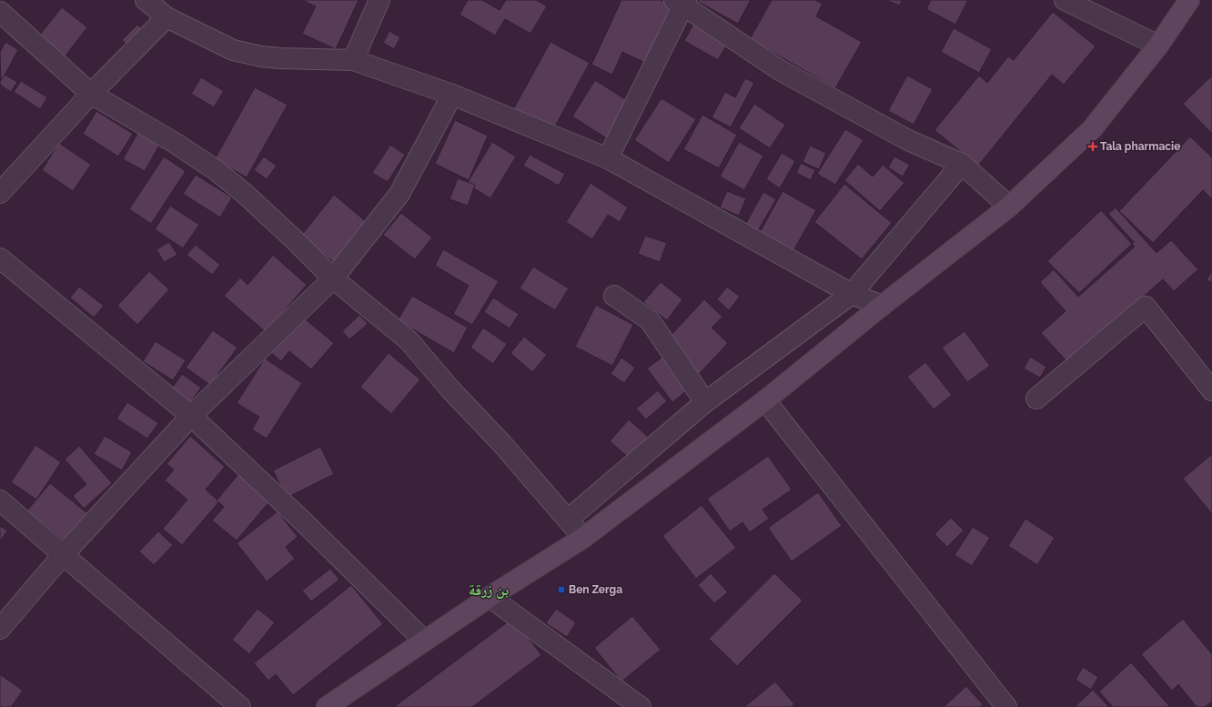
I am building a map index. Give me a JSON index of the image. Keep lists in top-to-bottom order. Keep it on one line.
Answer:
{"districts":["بن زرقة"],"places":{"health":["Tala pharmacie"],"transit":["Ben Zerga"]}}
